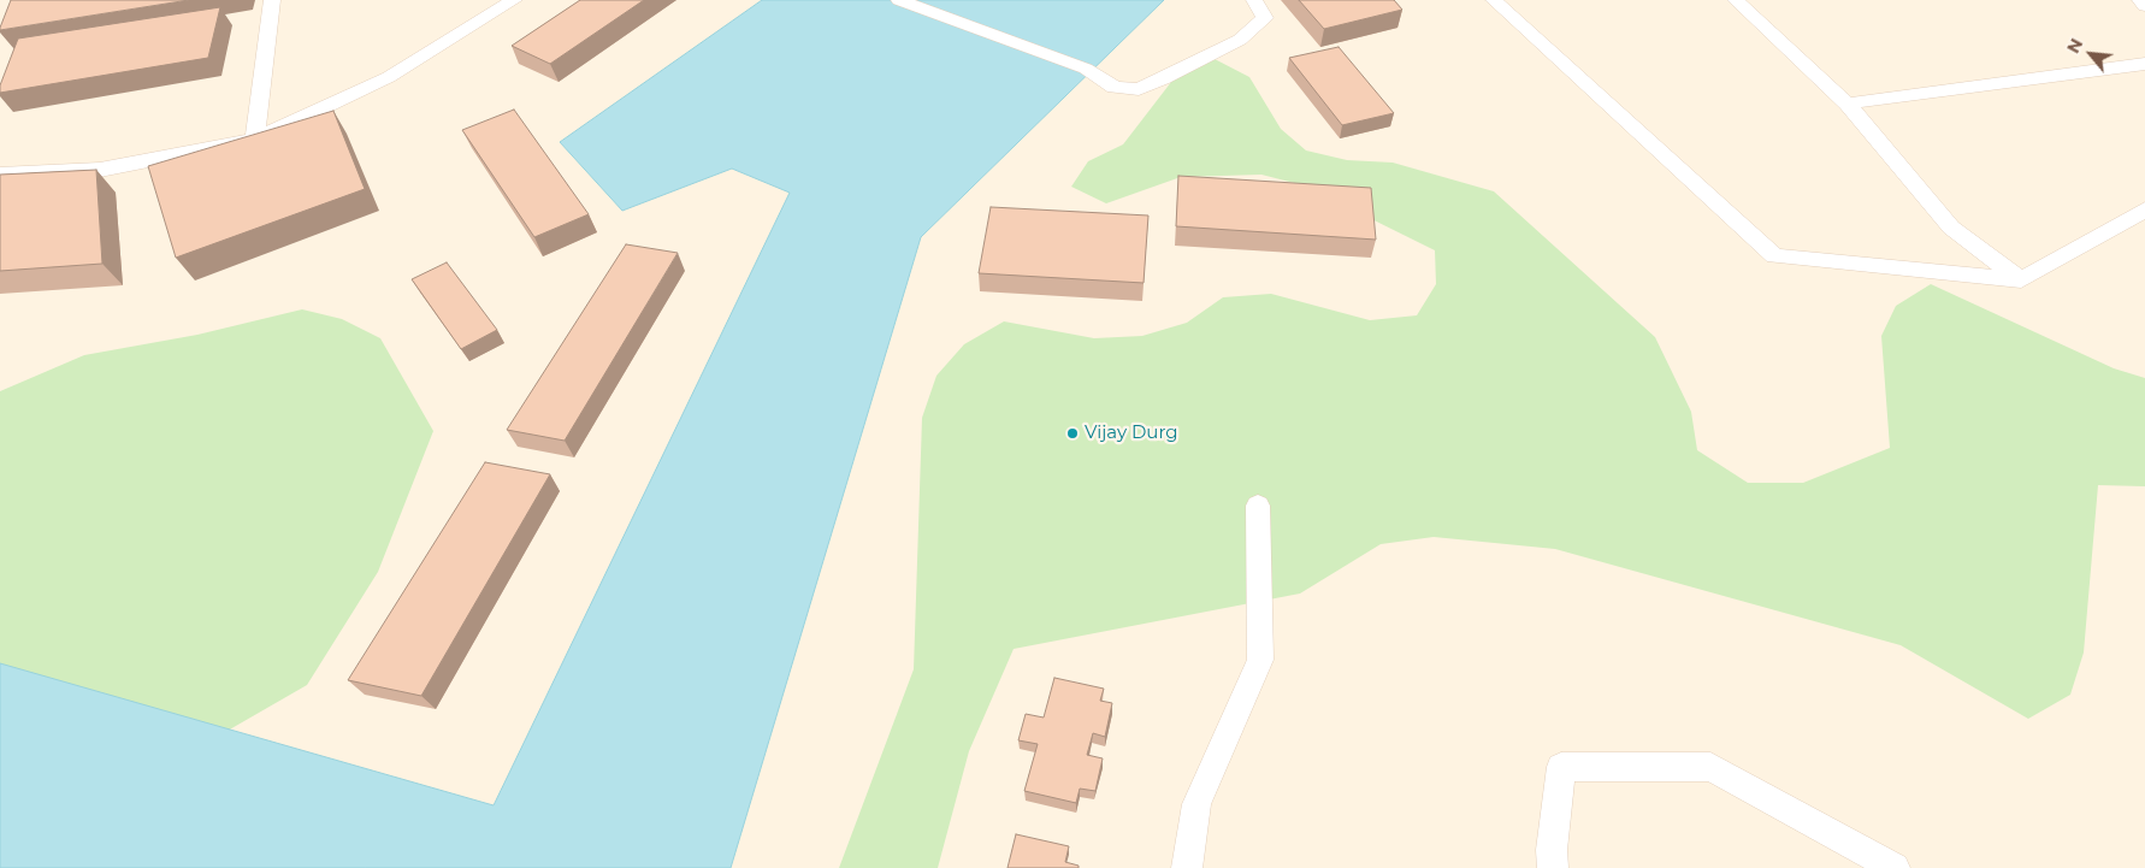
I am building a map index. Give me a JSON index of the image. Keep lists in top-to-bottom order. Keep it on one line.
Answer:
{"places":["Vijay Durg"],"north":"top left"}
